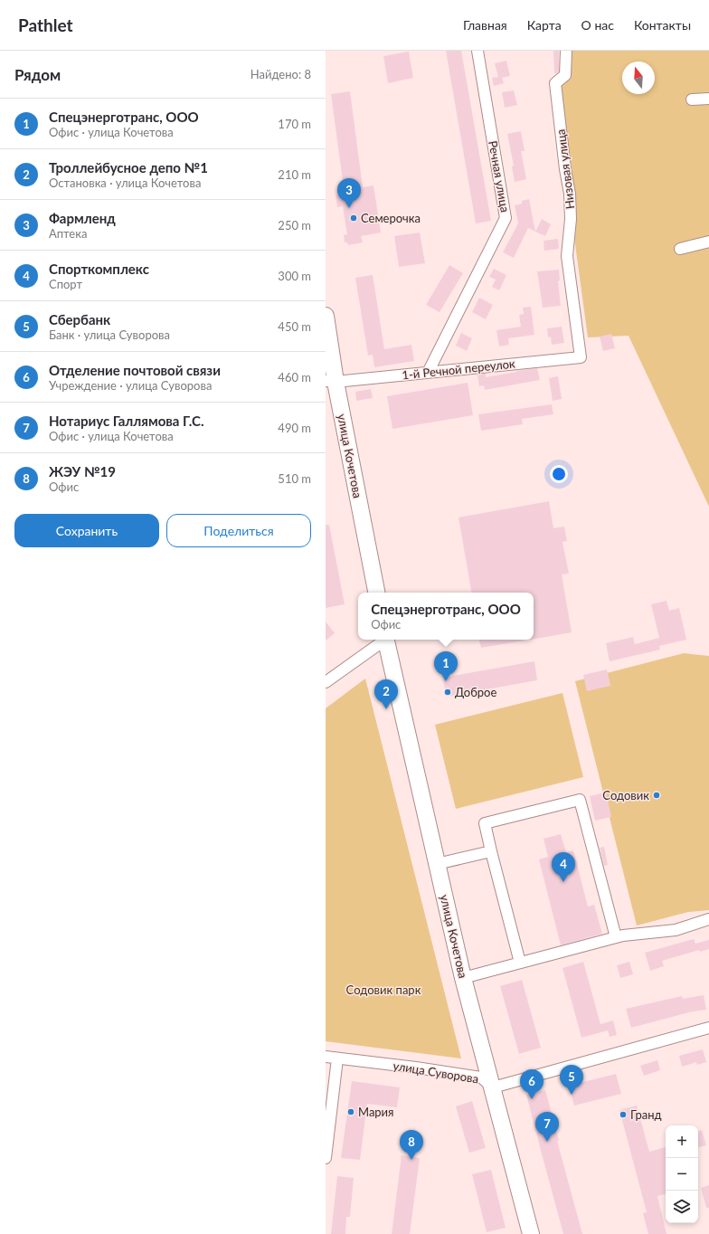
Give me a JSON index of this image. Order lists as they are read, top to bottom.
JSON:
{
  "streets": {
    "main road": ["улица Кочетова"],
    "street": [
      "Низовая улица",
      "Речная улица",
      "1-й Речной переулок",
      "улица Суворова"
    ]
  },
  "crossings": [
    ["Низовая улица", "1-й Речной переулок"],
    ["Речная улица", "1-й Речной переулок"],
    ["1-й Речной переулок", "улица Кочетова"],
    ["улица Кочетова", "улица Суворова"]
  ],
  "parks": ["Содовик парк"],
  "places": [
    "Семерочка",
    "Доброе",
    "Содовик",
    "Мария",
    "Гранд"
  ],
  "north": "top",
  "page": {
    "header": "Pathlet",
    "nav": [
      "Главная",
      "Карта",
      "О нас",
      "Контакты"
    ],
    "heading": ["Рядом", "Найдено: 8"],
    "list": [
      {
        "mark": "1",
        "name": "Спецэнерготранс, ООО",
        "note": "Офис · улица Кочетова",
        "value": "170 m"
      },
      {
        "mark": "2",
        "name": "Троллейбусное депо №1",
        "note": "Остановка · улица Кочетова",
        "value": "210 m"
      },
      {
        "mark": "3",
        "name": "Фармленд",
        "note": "Аптека",
        "value": "250 m"
      },
      {
        "mark": "4",
        "name": "Спорткомплекс",
        "note": "Спорт",
        "value": "300 m"
      },
      {
        "mark": "5",
        "name": "Сбербанк",
        "note": "Банк · улица Суворова",
        "value": "450 m"
      },
      {
        "mark": "6",
        "name": "Отделение почтовой связи",
        "note": "Учреждение · улица Суворова",
        "value": "460 m"
      },
      {
        "mark": "7",
        "name": "Нотариус Галлямова Г.С.",
        "note": "Офис · улица Кочетова",
        "value": "490 m"
      },
      {
        "mark": "8",
        "name": "ЖЭУ №19",
        "note": "Офис",
        "value": "510 m"
      }
    ],
    "pins": [
      "3",
      "1",
      "2",
      "4",
      "5",
      "6",
      "7",
      "8"
    ],
    "buttons": ["Сохранить", "Поделиться"],
    "popup": ["Спецэнерготранс, ООО", "Офис"],
    "map_buttons": ["+", "−"]
  }
}
